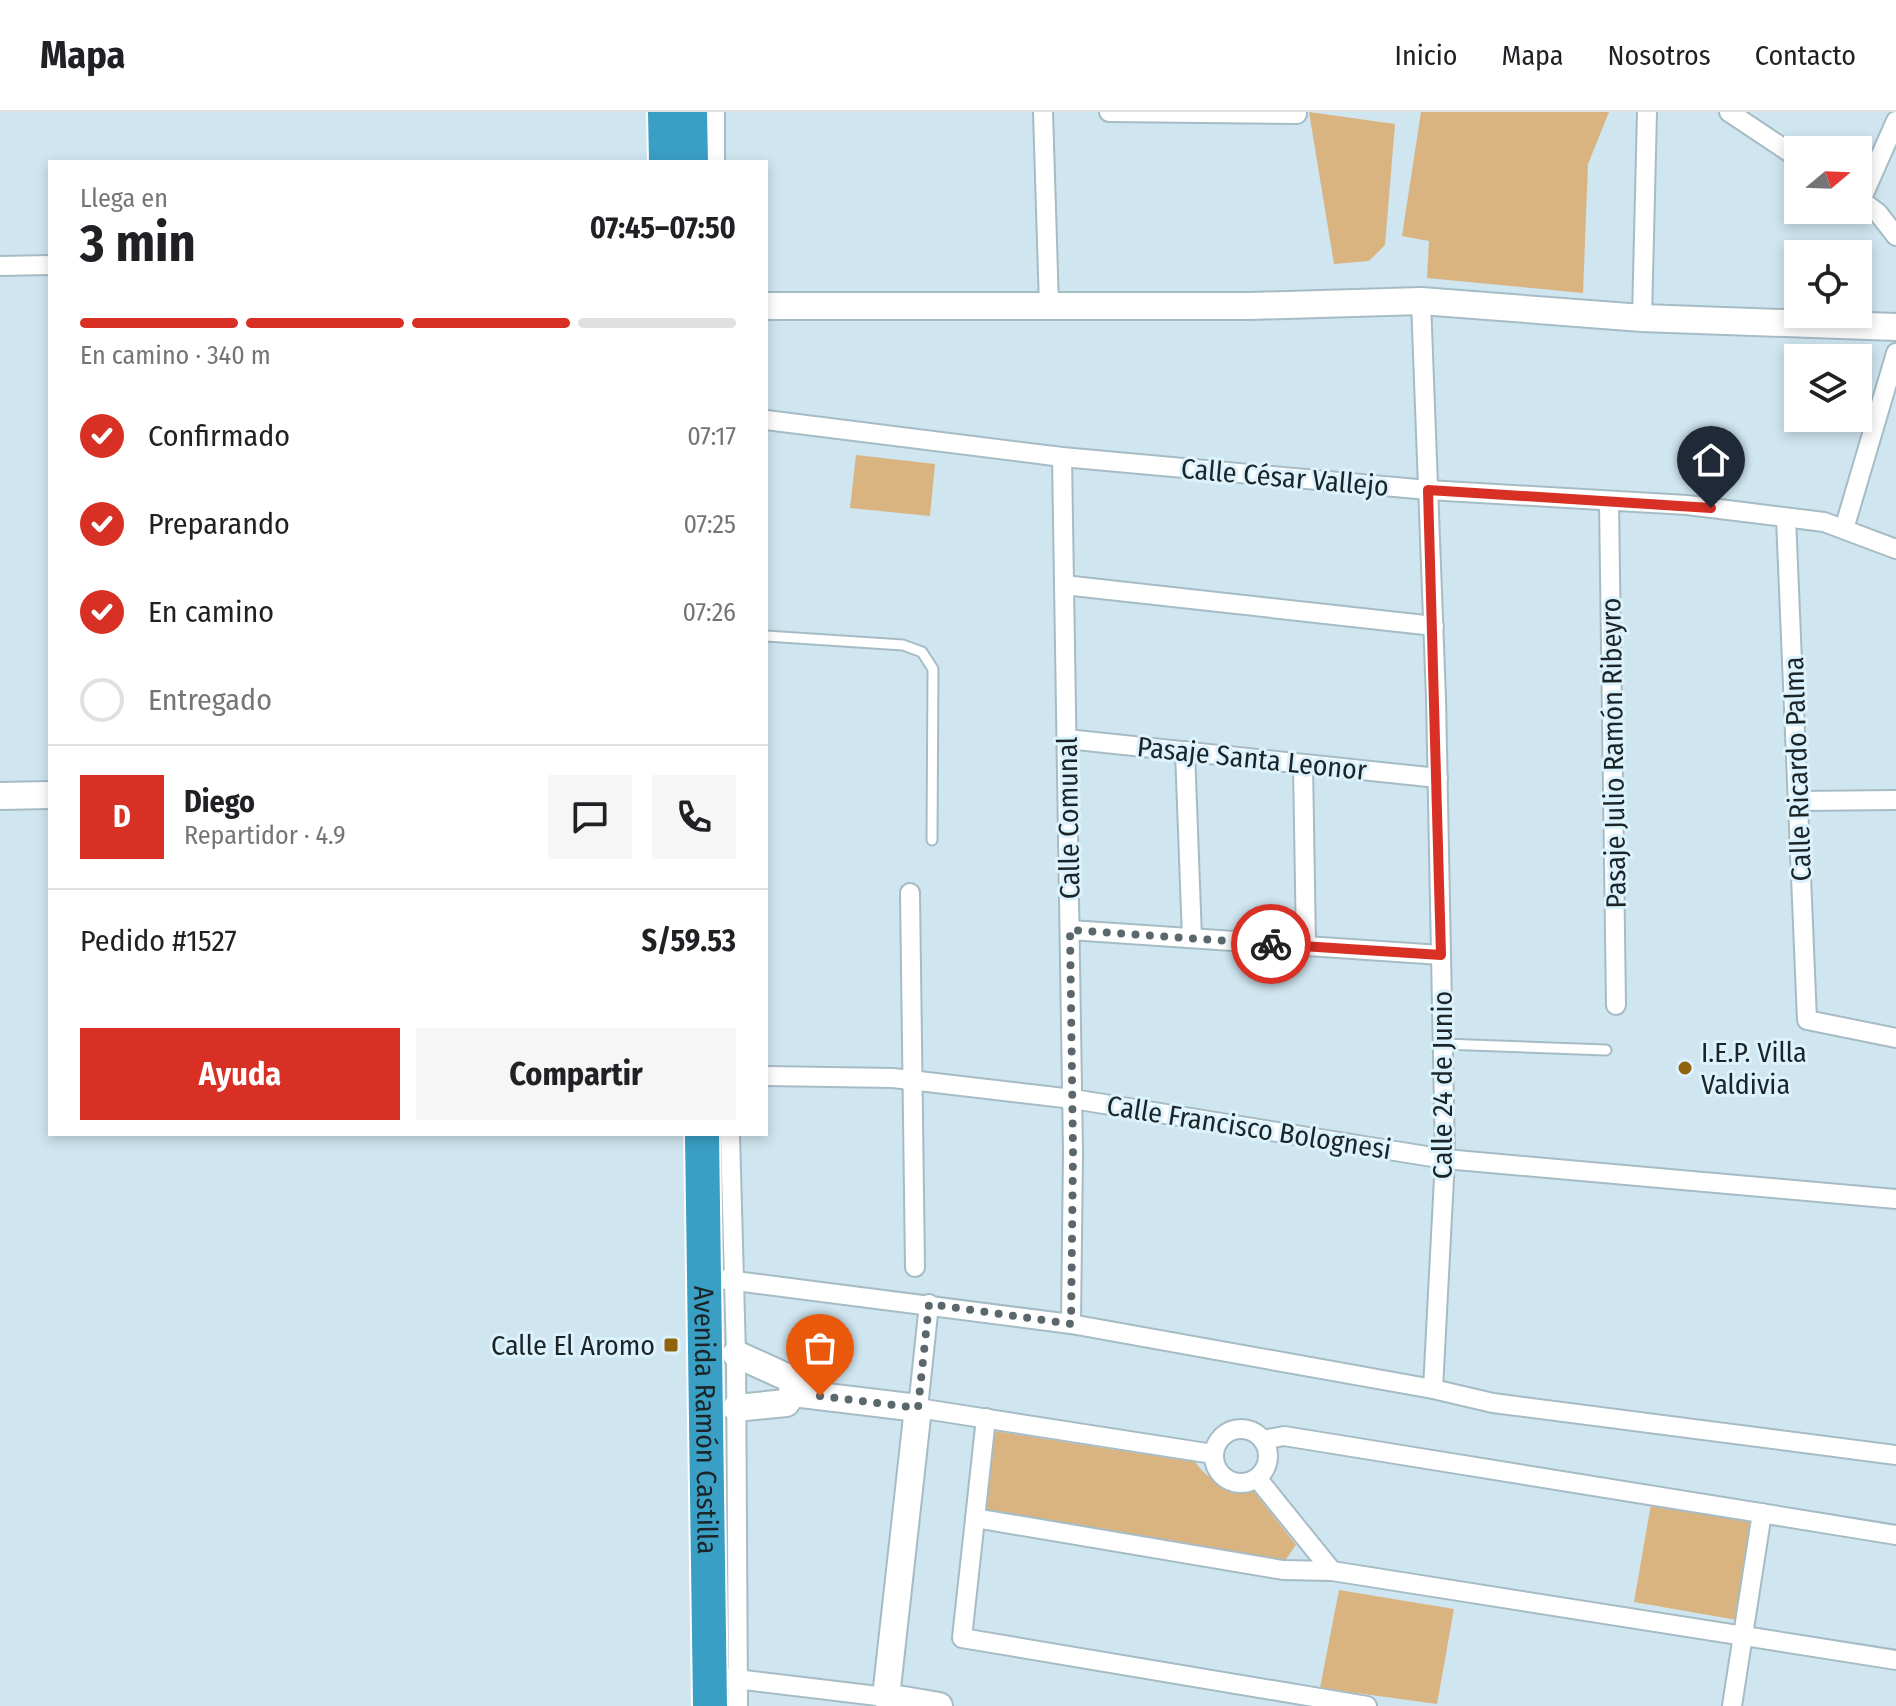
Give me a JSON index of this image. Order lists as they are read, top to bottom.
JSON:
{
  "streets": {
    "highway": ["Avenida Ramón Castilla"],
    "street": [
      "Calle César Vallejo",
      "Pasaje Julio Ramón Ribeyro",
      "Pasaje Santa Leonor",
      "Calle Ricardo Palma",
      "Calle Comunal",
      "Calle 24 de Junio",
      "Calle Francisco Bolognesi"
    ]
  },
  "crossings": [
    ["Calle César Vallejo", "Pasaje Julio Ramón Ribeyro"],
    ["Calle César Vallejo", "Calle Ricardo Palma"],
    ["Calle César Vallejo", "Calle Comunal"],
    ["Calle César Vallejo", "Calle 24 de Junio"],
    ["Pasaje Santa Leonor", "Calle Comunal"],
    ["Pasaje Santa Leonor", "Calle 24 de Junio"],
    ["Calle Comunal", "Calle Francisco Bolognesi"],
    ["Calle 24 de Junio", "Calle Francisco Bolognesi"]
  ],
  "places": {
    "other": ["I.E.P. Villa Valdivia"],
    "transit": ["Calle El Aromo"]
  },
  "north": "right",
  "page": {
    "header": "Mapa",
    "nav": [
      "Inicio",
      "Mapa",
      "Nosotros",
      "Contacto"
    ],
    "heading": ["3 min", "Llega en", "07:45–07:50"],
    "panel": [
      "Diego",
      "Repartidor · 4.9",
      "Pedido #1527",
      "S/59.53"
    ],
    "bar": "En camino · 340 m",
    "list": [
      ["Confirmado", "07:17"],
      ["Preparando", "07:25"],
      ["En camino", "07:26"],
      "Entregado"
    ],
    "round": "D",
    "buttons": ["Ayuda", "Compartir"]
  }
}
